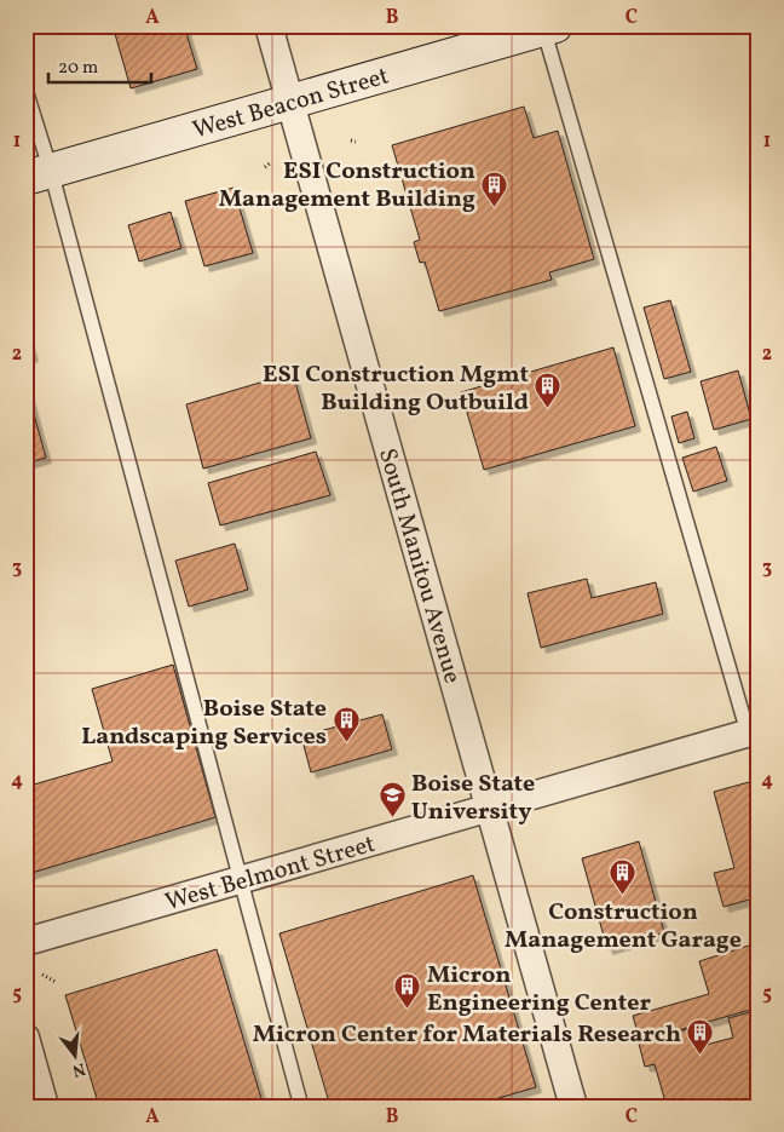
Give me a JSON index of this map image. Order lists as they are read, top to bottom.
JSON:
{
  "streets": {
    "street": ["West Beacon Street", "South Manitou Avenue", "West Belmont Street"]
  },
  "crossings": [
    ["West Beacon Street", "South Manitou Avenue"],
    ["South Manitou Avenue", "West Belmont Street"]
  ],
  "places": {
    "building": [
      "ESI Construction Management Building",
      "ESI Construction Mgmt Building Outbuild",
      "Boise State Landscaping Services",
      "Construction Management Garage",
      "Micron Engineering Center",
      "Micron Center for Materials Research"
    ],
    "school or university": ["Boise State University"]
  },
  "scale_bar": "20 m",
  "north": "bottom",
  "grid": {
    "columns": ["A", "B", "C"],
    "rows": [
      "1",
      "2",
      "3",
      "4",
      "5"
    ]
  }
}
